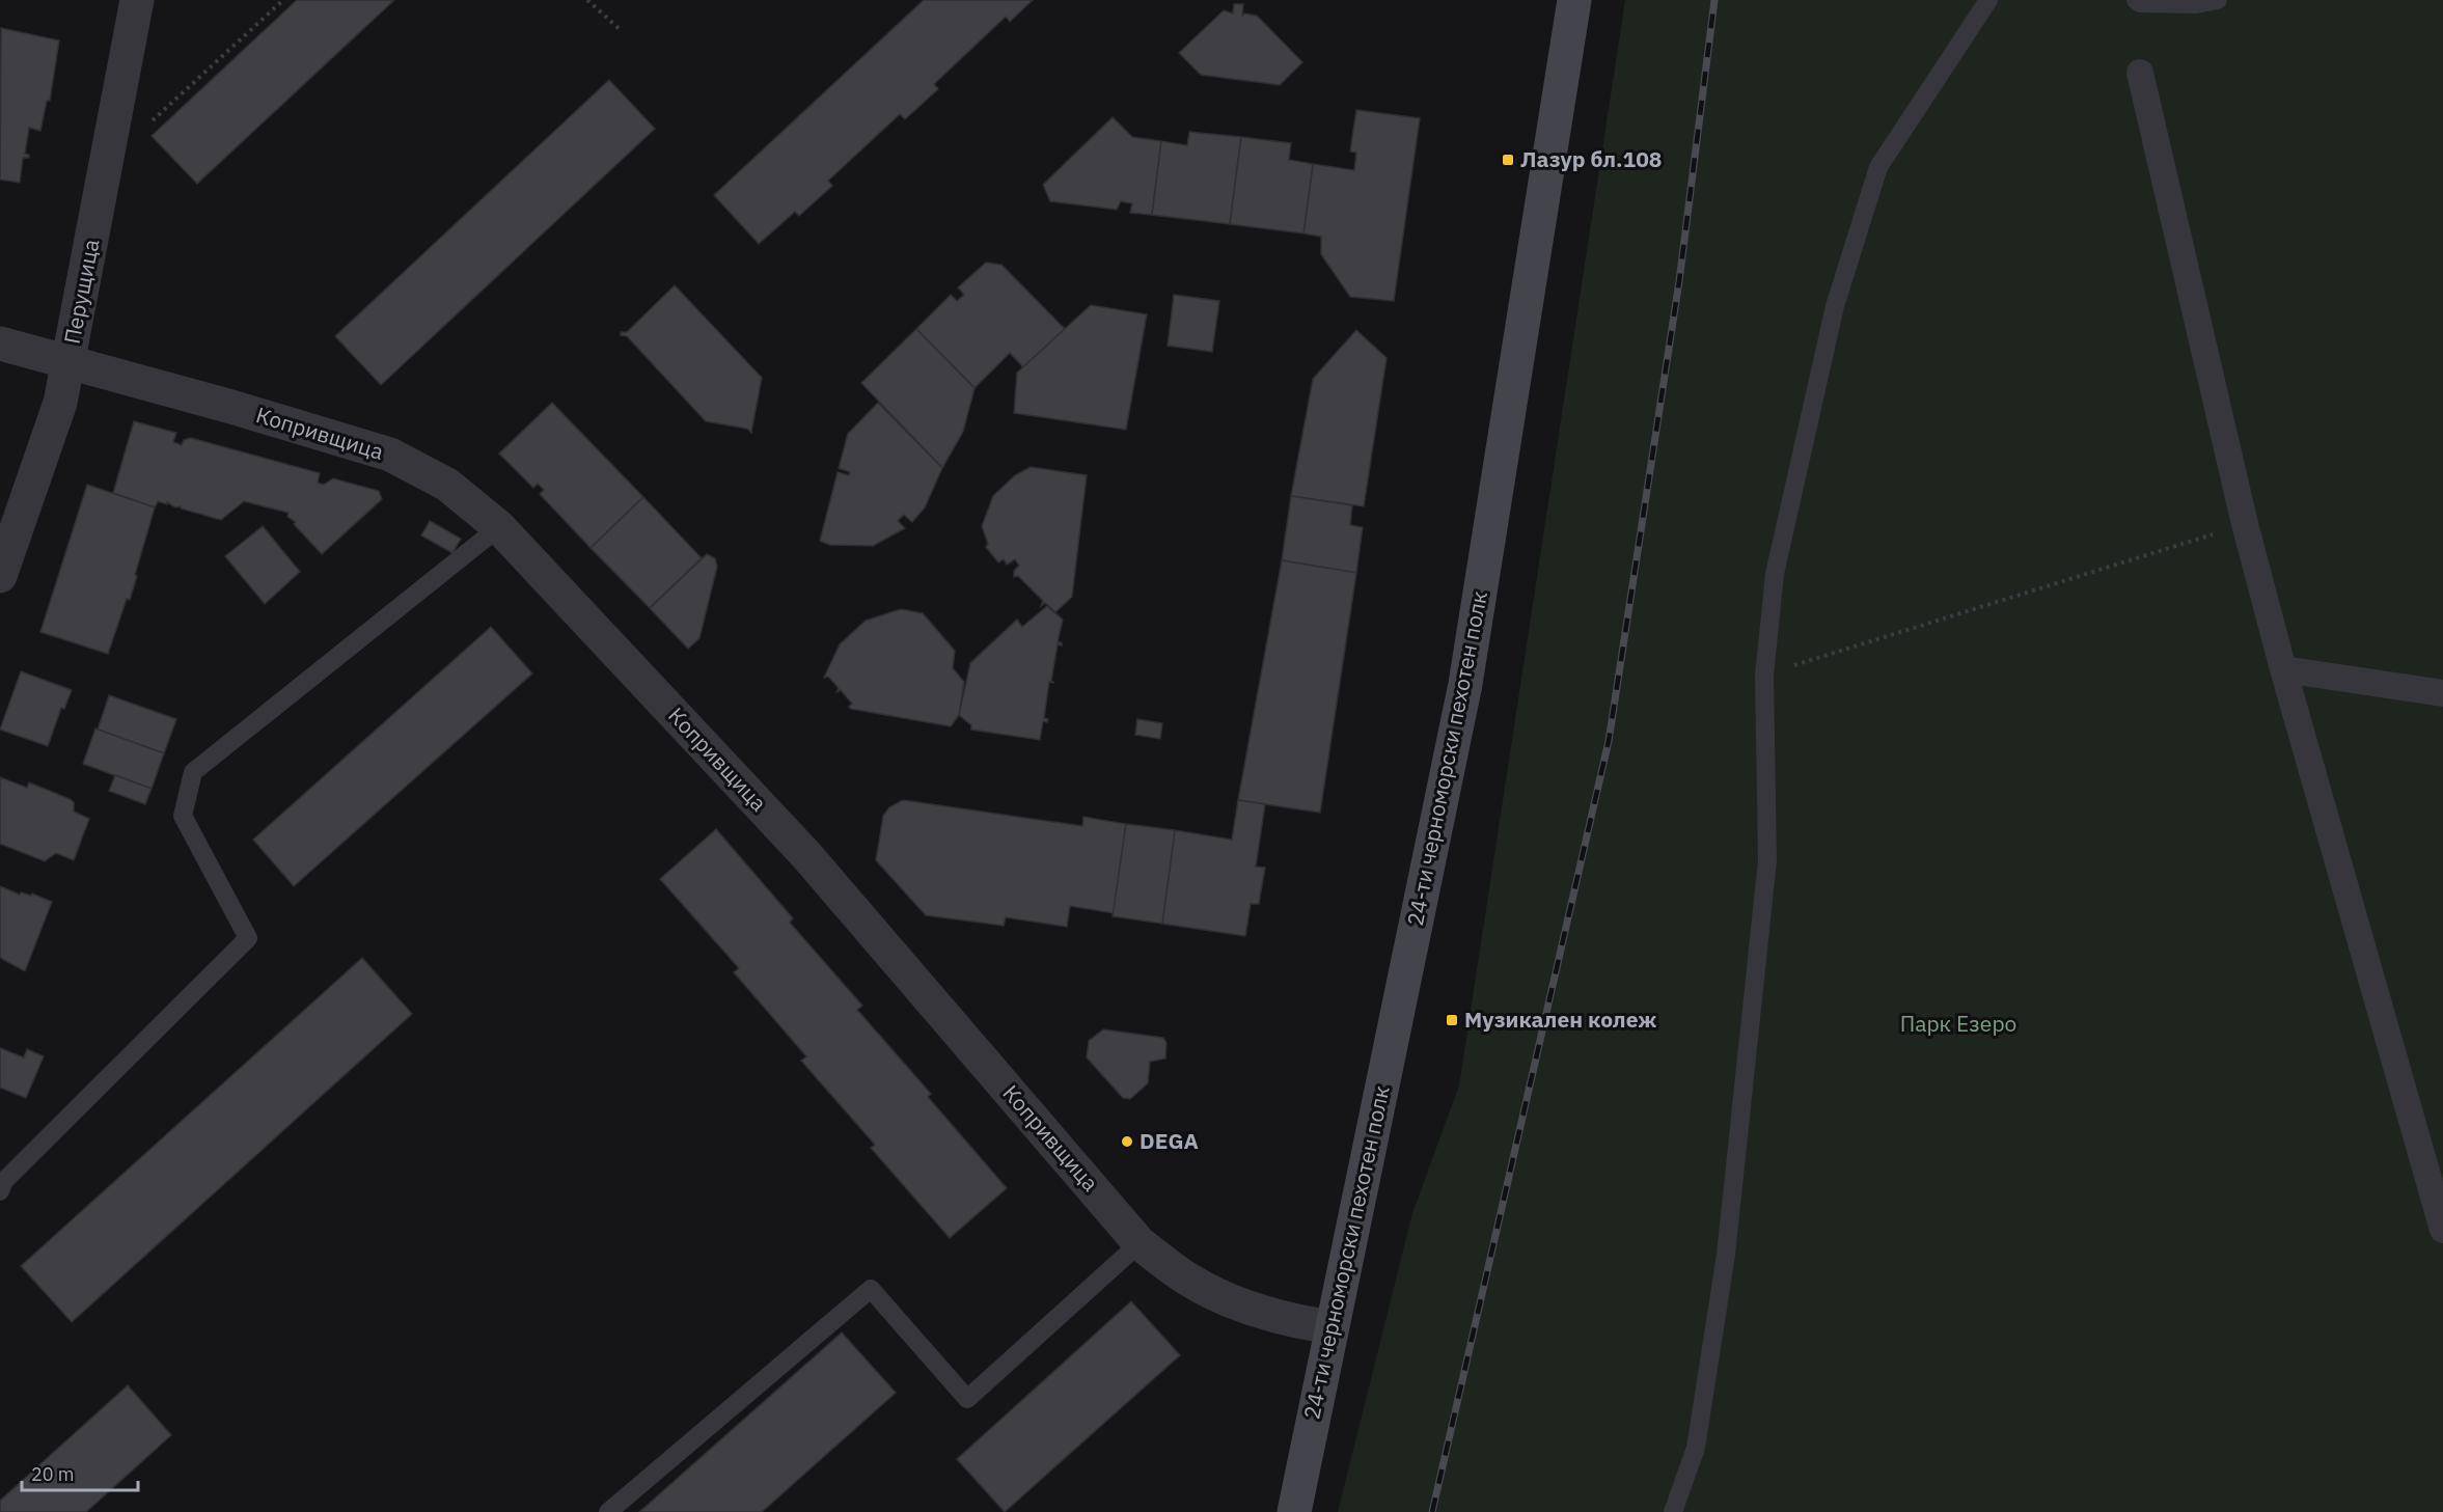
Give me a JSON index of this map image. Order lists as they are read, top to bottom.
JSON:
{
  "streets": {
    "main road": ["24-ти черноморски пехотен полк"],
    "street": ["Перущица", "Копривщица"]
  },
  "crossings": [
    ["Перущица", "Копривщица"],
    ["Копривщица", "24-ти черноморски пехотен полк"]
  ],
  "parks": ["Парк Езеро"],
  "places": {
    "transit": ["Лазур бл.108", "Музикален колеж"],
    "other": ["DEGA"]
  },
  "scale_bar": "20 m"
}
